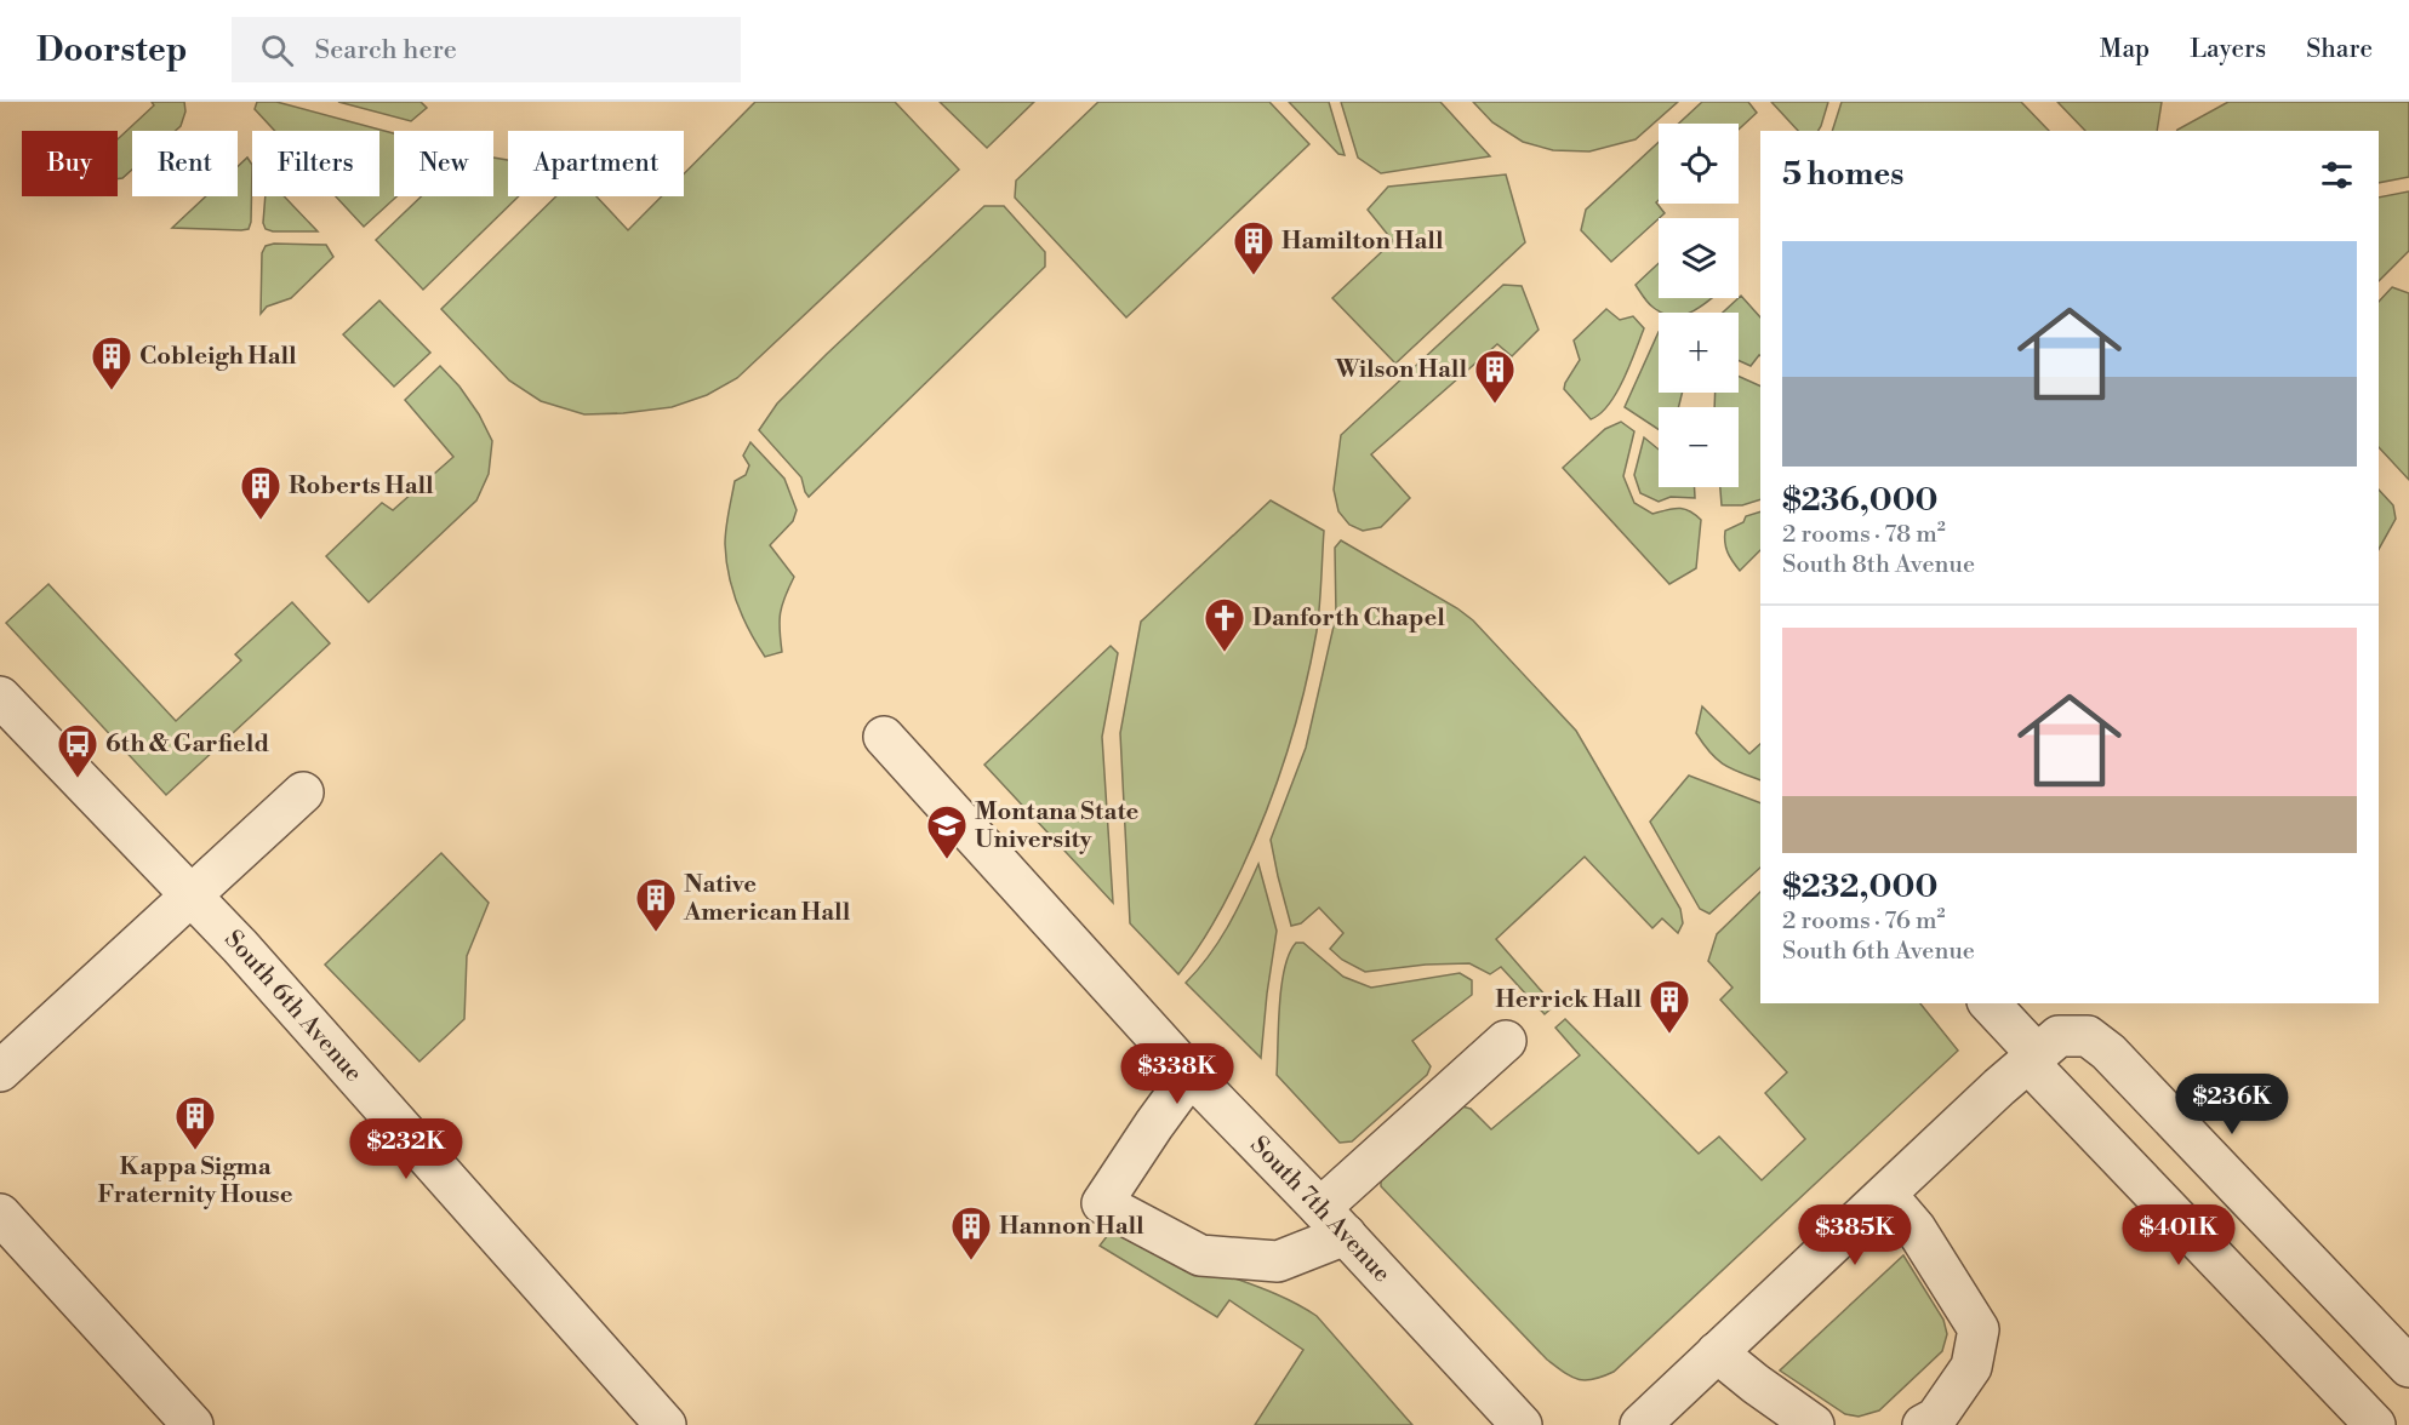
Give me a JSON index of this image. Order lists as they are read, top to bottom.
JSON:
{
  "streets": {
    "street": ["South 6th Avenue", "South 7th Avenue"]
  },
  "places": {
    "building": [
      "Hamilton Hall",
      "Cobleigh Hall",
      "Wilson Hall",
      "Roberts Hall",
      "Native American Hall",
      "Herrick Hall",
      "Kappa Sigma Fraternity House",
      "Hannon Hall"
    ],
    "church": ["Danforth Chapel"],
    "bus stop": ["6th & Garfield"],
    "school or university": ["Montana State University"]
  },
  "page": {
    "header": "Doorstep",
    "search": "Search here",
    "nav": ["Map", "Layers", "Share"],
    "map_buttons": ["+", "−"],
    "chip": [
      "Buy",
      "Rent",
      "Filters",
      "New",
      "Apartment"
    ],
    "heading": "5 homes",
    "list": [
      {
        "name": "$236,000",
        "note": "2 rooms · 78 m² · South 8th Avenue"
      },
      {
        "name": "$232,000",
        "note": "2 rooms · 76 m² · South 6th Avenue"
      }
    ],
    "price": [
      "$338K",
      "$236K",
      "$232K",
      "$385K",
      "$401K"
    ]
  }
}
